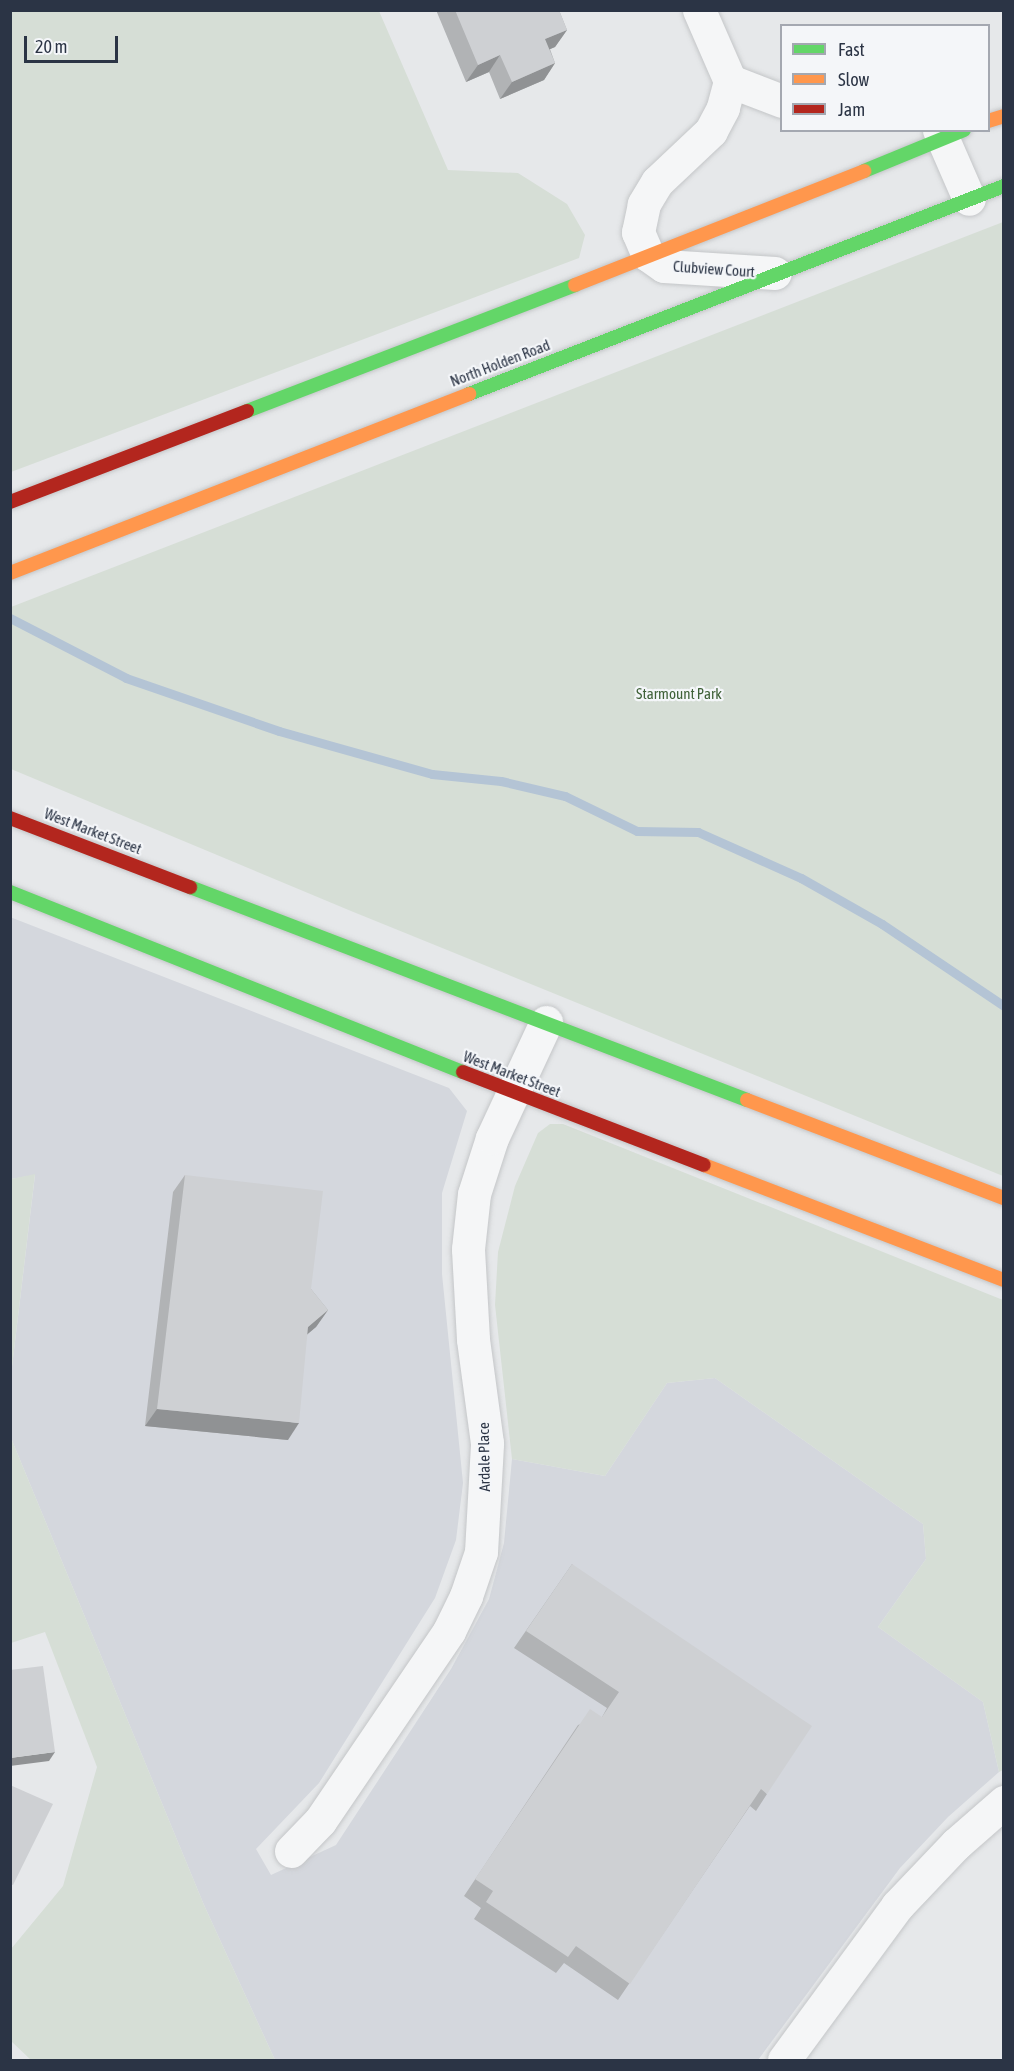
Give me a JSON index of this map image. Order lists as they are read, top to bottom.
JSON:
{
  "streets": {
    "main road": ["North Holden Road", "West Market Street"],
    "street": ["Clubview Court", "Ardale Place"]
  },
  "crossings": [
    ["Clubview Court", "North Holden Road"],
    ["West Market Street", "Ardale Place"]
  ],
  "parks": ["Starmount Park"],
  "legend": ["Fast", "Slow", "Jam"],
  "scale_bar": "20 m"
}
